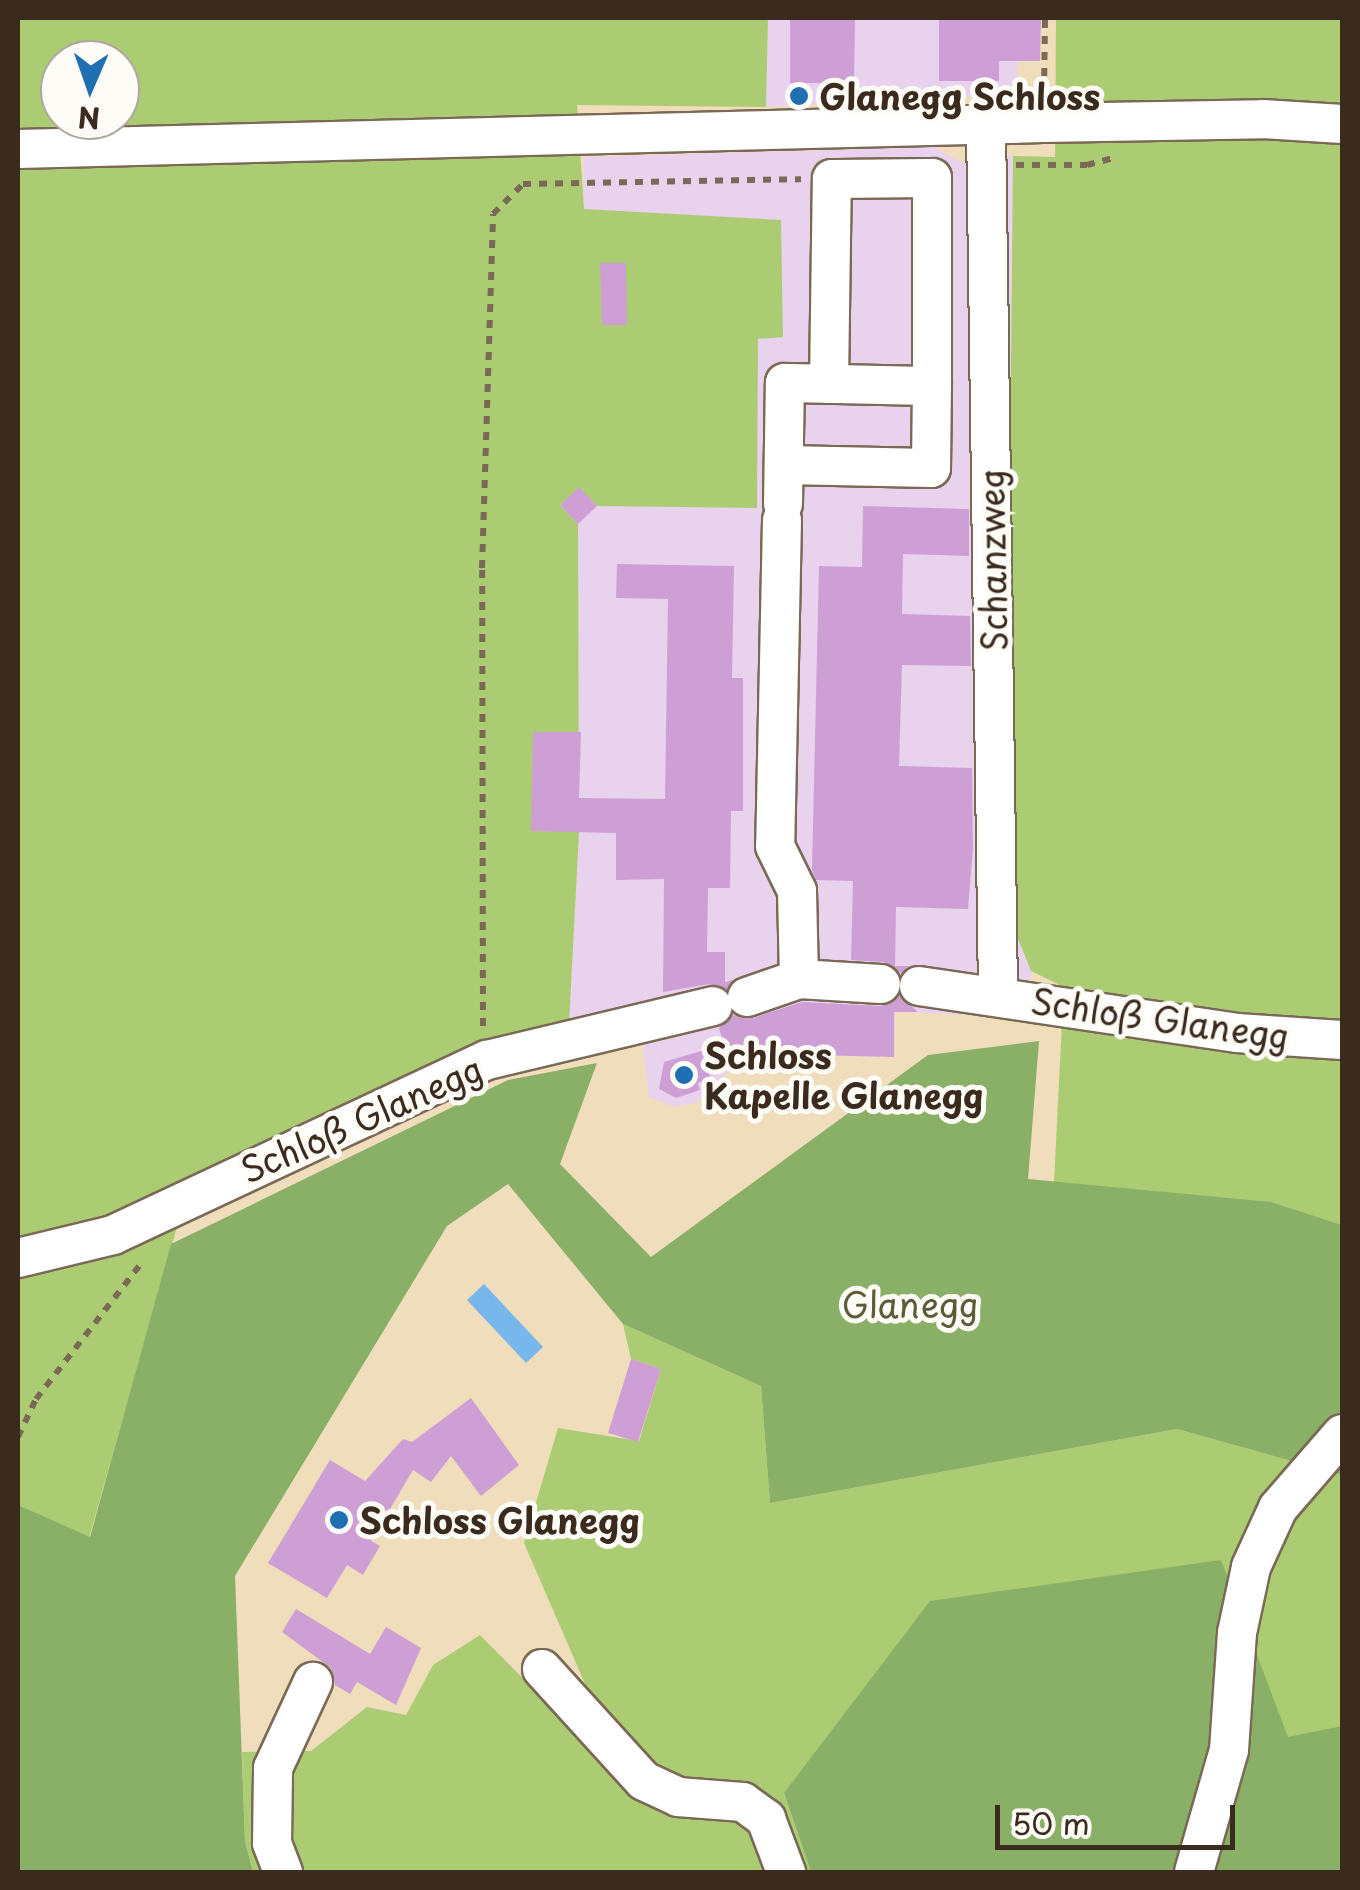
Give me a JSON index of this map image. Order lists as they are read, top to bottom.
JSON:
{
  "streets": {
    "street": ["Schanzweg", "Schloß Glanegg"]
  },
  "crossings": [
    ["Schanzweg", "Schloß Glanegg"]
  ],
  "parks": ["Glanegg"],
  "places": ["Glanegg Schloss", "Schloss Kapelle Glanegg", "Schloss Glanegg"],
  "scale_bar": "50 m",
  "north": "bottom"
}
